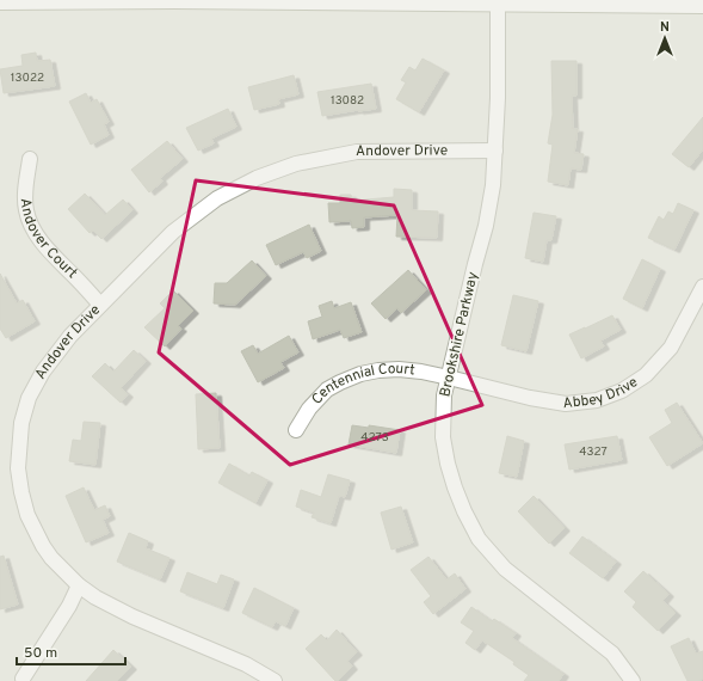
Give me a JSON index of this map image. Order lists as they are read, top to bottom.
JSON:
{
  "streets": {
    "street": [
      "Andover Drive",
      "Andover Court",
      "Brookshire Parkway",
      "Centennial Court",
      "Abbey Drive"
    ]
  },
  "crossings": [
    ["Andover Drive", "Andover Court"],
    ["Andover Drive", "Brookshire Parkway"],
    ["Brookshire Parkway", "Centennial Court"],
    ["Brookshire Parkway", "Abbey Drive"],
    ["Centennial Court", "Abbey Drive"]
  ],
  "house_numbers": [
    "13022",
    "13082",
    "4273",
    "4327"
  ],
  "scale_bar": "50 m",
  "north": "top"
}
